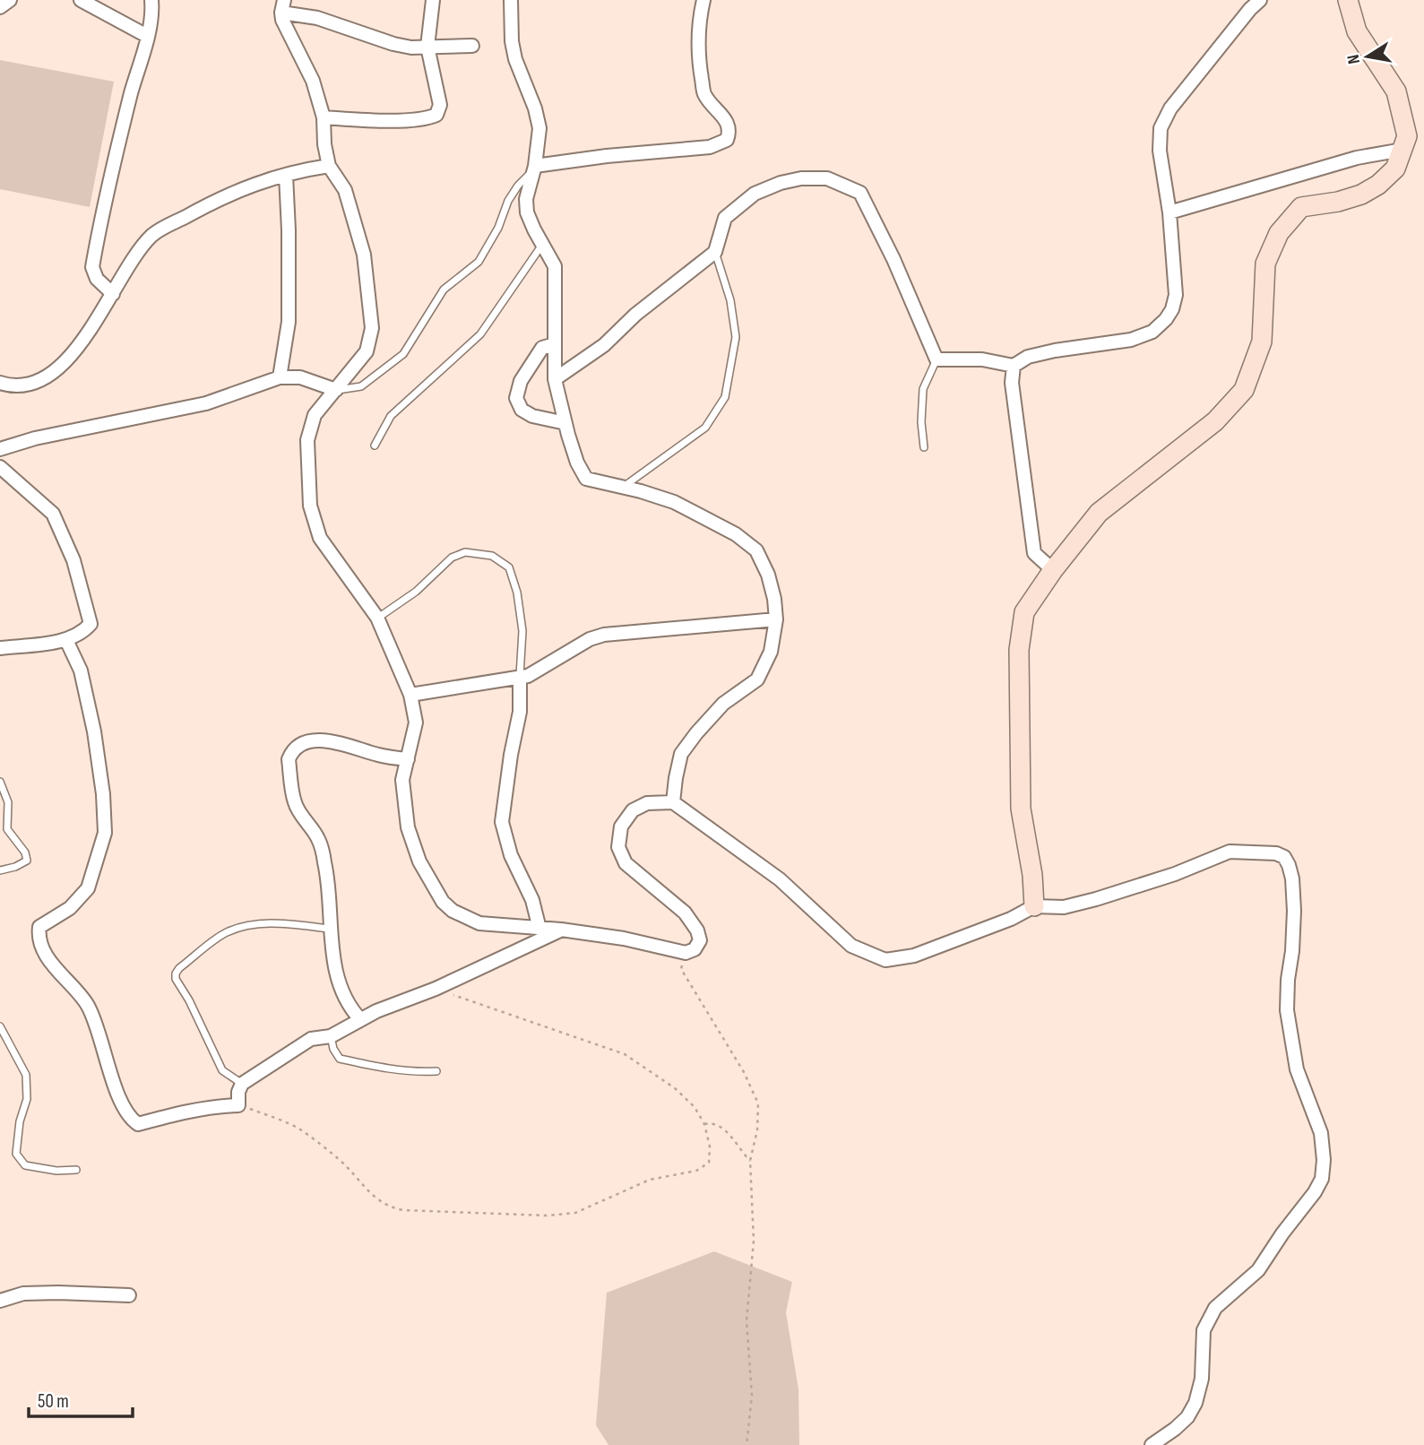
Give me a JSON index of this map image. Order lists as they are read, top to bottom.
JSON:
{
  "scale_bar": "50 m",
  "north": "left"
}
